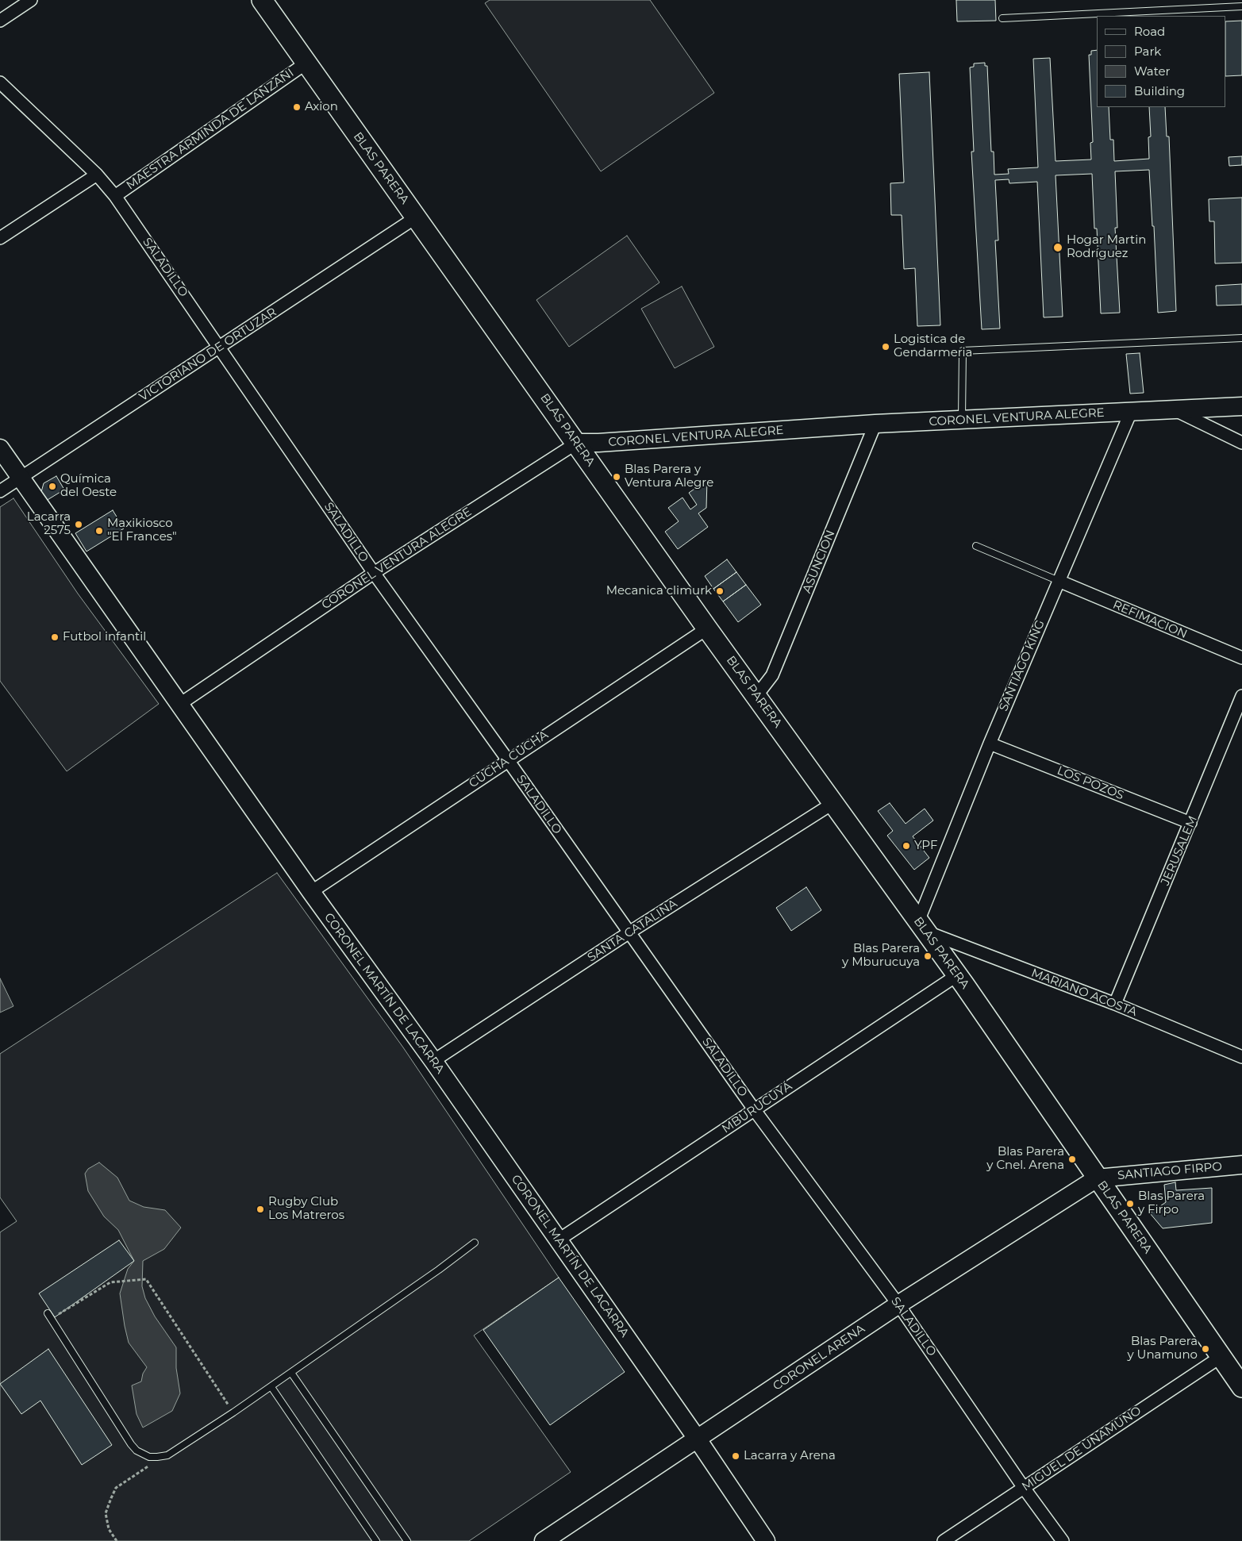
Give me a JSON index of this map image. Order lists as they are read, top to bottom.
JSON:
{
  "streets": {
    "main road": ["BLAS PARERA"],
    "street": [
      "MAESTRA ARMINDA DE LANZANI",
      "SALADILLO",
      "VICTORIANO DE ORTUZAR",
      "CORONEL VENTURA ALEGRE",
      "ASUNCION",
      "REFIMACION",
      "SANTIAGO KING",
      "CUCHA CUCHA",
      "LOS POZOS",
      "JERUSALEM",
      "SANTA CATALINA",
      "MARIANO ACOSTA",
      "CORONEL MARTÍN DE LACARRA",
      "MBURUCUYÁ",
      "SANTIAGO FIRPO",
      "CORONEL ARENA",
      "MIGUEL DE UNAMUNO"
    ]
  },
  "crossings": [
    ["MAESTRA ARMINDA DE LANZANI", "BLAS PARERA"],
    ["MAESTRA ARMINDA DE LANZANI", "SALADILLO"],
    ["BLAS PARERA", "VICTORIANO DE ORTUZAR"],
    ["BLAS PARERA", "CORONEL VENTURA ALEGRE"],
    ["BLAS PARERA", "ASUNCION"],
    ["BLAS PARERA", "SANTIAGO KING"],
    ["BLAS PARERA", "CUCHA CUCHA"],
    ["BLAS PARERA", "SANTA CATALINA"],
    ["BLAS PARERA", "MARIANO ACOSTA"],
    ["BLAS PARERA", "MBURUCUYÁ"],
    ["BLAS PARERA", "SANTIAGO FIRPO"],
    ["BLAS PARERA", "CORONEL ARENA"],
    ["BLAS PARERA", "MIGUEL DE UNAMUNO"],
    ["SALADILLO", "VICTORIANO DE ORTUZAR"],
    ["SALADILLO", "CORONEL VENTURA ALEGRE"],
    ["SALADILLO", "CUCHA CUCHA"],
    ["SALADILLO", "SANTA CATALINA"],
    ["SALADILLO", "MBURUCUYÁ"],
    ["SALADILLO", "CORONEL ARENA"],
    ["SALADILLO", "MIGUEL DE UNAMUNO"],
    ["VICTORIANO DE ORTUZAR", "CORONEL MARTÍN DE LACARRA"],
    ["CORONEL VENTURA ALEGRE", "ASUNCION"],
    ["CORONEL VENTURA ALEGRE", "SANTIAGO KING"],
    ["CORONEL VENTURA ALEGRE", "CORONEL MARTÍN DE LACARRA"],
    ["REFIMACION", "SANTIAGO KING"],
    ["SANTIAGO KING", "LOS POZOS"],
    ["SANTIAGO KING", "MARIANO ACOSTA"],
    ["CUCHA CUCHA", "CORONEL MARTÍN DE LACARRA"],
    ["LOS POZOS", "JERUSALEM"],
    ["JERUSALEM", "MARIANO ACOSTA"],
    ["SANTA CATALINA", "CORONEL MARTÍN DE LACARRA"],
    ["CORONEL MARTÍN DE LACARRA", "MBURUCUYÁ"],
    ["CORONEL MARTÍN DE LACARRA", "CORONEL ARENA"],
    ["SANTIAGO FIRPO", "CORONEL ARENA"]
  ],
  "places": [
    "Axion",
    "Hogar Martin Rodríguez",
    "Logistica de Gendarmeria",
    "Blas Parera y Ventura Alegre",
    "Química del Oeste",
    "Lacarra 2575",
    "Maxikiosco \"El Frances\"",
    "Mecanica climurk",
    "Futbol infantil",
    "YPF",
    "Blas Parera y Mburucuya",
    "Blas Parera y Cnel. Arena",
    "Blas Parera y Firpo",
    "Rugby Club Los Matreros",
    "Blas Parera y Unamuno",
    "Lacarra y Arena"
  ],
  "legend": [
    "Road",
    "Park",
    "Water",
    "Building"
  ]
}
